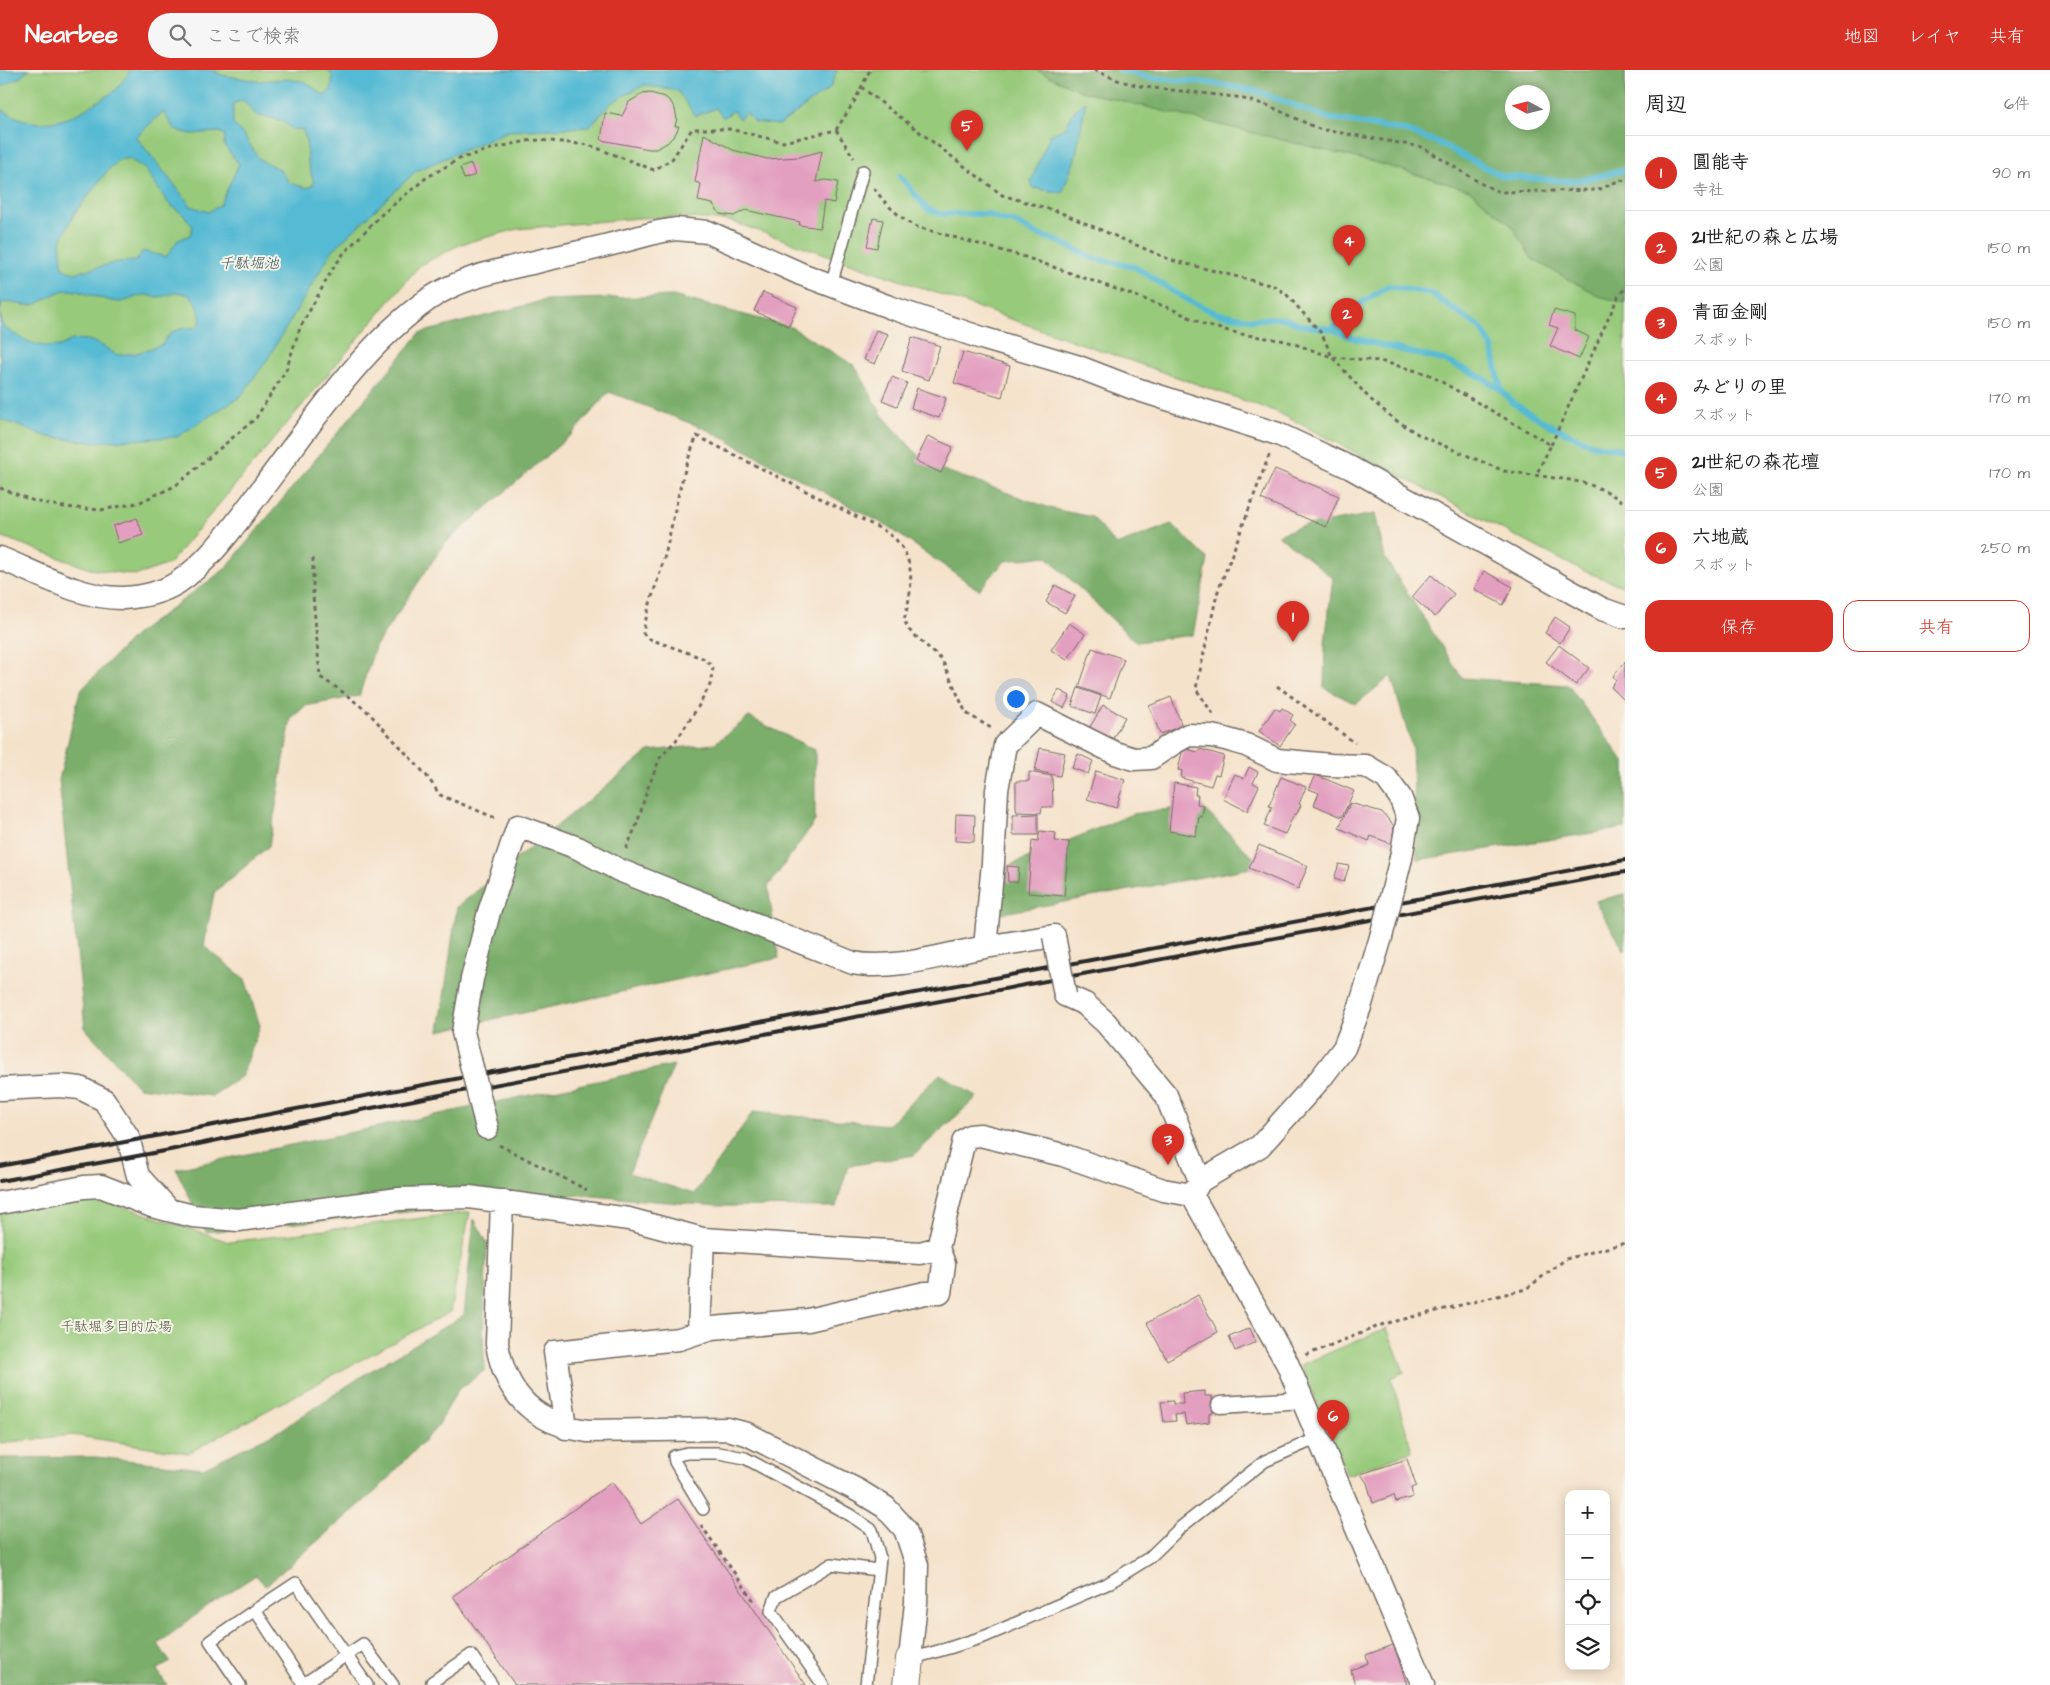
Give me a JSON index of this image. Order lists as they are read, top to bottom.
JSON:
{
  "water": ["千駄堀池"],
  "parks": ["千駄堀多目的広場"],
  "north": "left",
  "page": {
    "header": "Nearbee",
    "search": "ここで検索",
    "nav": ["地図", "レイヤ", "共有"],
    "heading": ["周辺", "6件"],
    "pins": [
      "5",
      "4",
      "2",
      "1",
      "3",
      "6"
    ],
    "list": [
      {
        "mark": "1",
        "name": "圓能寺",
        "note": "寺社",
        "value": "90 m"
      },
      {
        "mark": "2",
        "name": "21世紀の森と広場",
        "note": "公園",
        "value": "150 m"
      },
      {
        "mark": "3",
        "name": "青面金剛",
        "note": "スポット",
        "value": "150 m"
      },
      {
        "mark": "4",
        "name": "みどりの里",
        "note": "スポット",
        "value": "170 m"
      },
      {
        "mark": "5",
        "name": "21世紀の森花壇",
        "note": "公園",
        "value": "170 m"
      },
      {
        "mark": "6",
        "name": "六地蔵",
        "note": "スポット",
        "value": "250 m"
      }
    ],
    "buttons": ["保存", "共有"],
    "map_buttons": ["+", "−"]
  }
}
